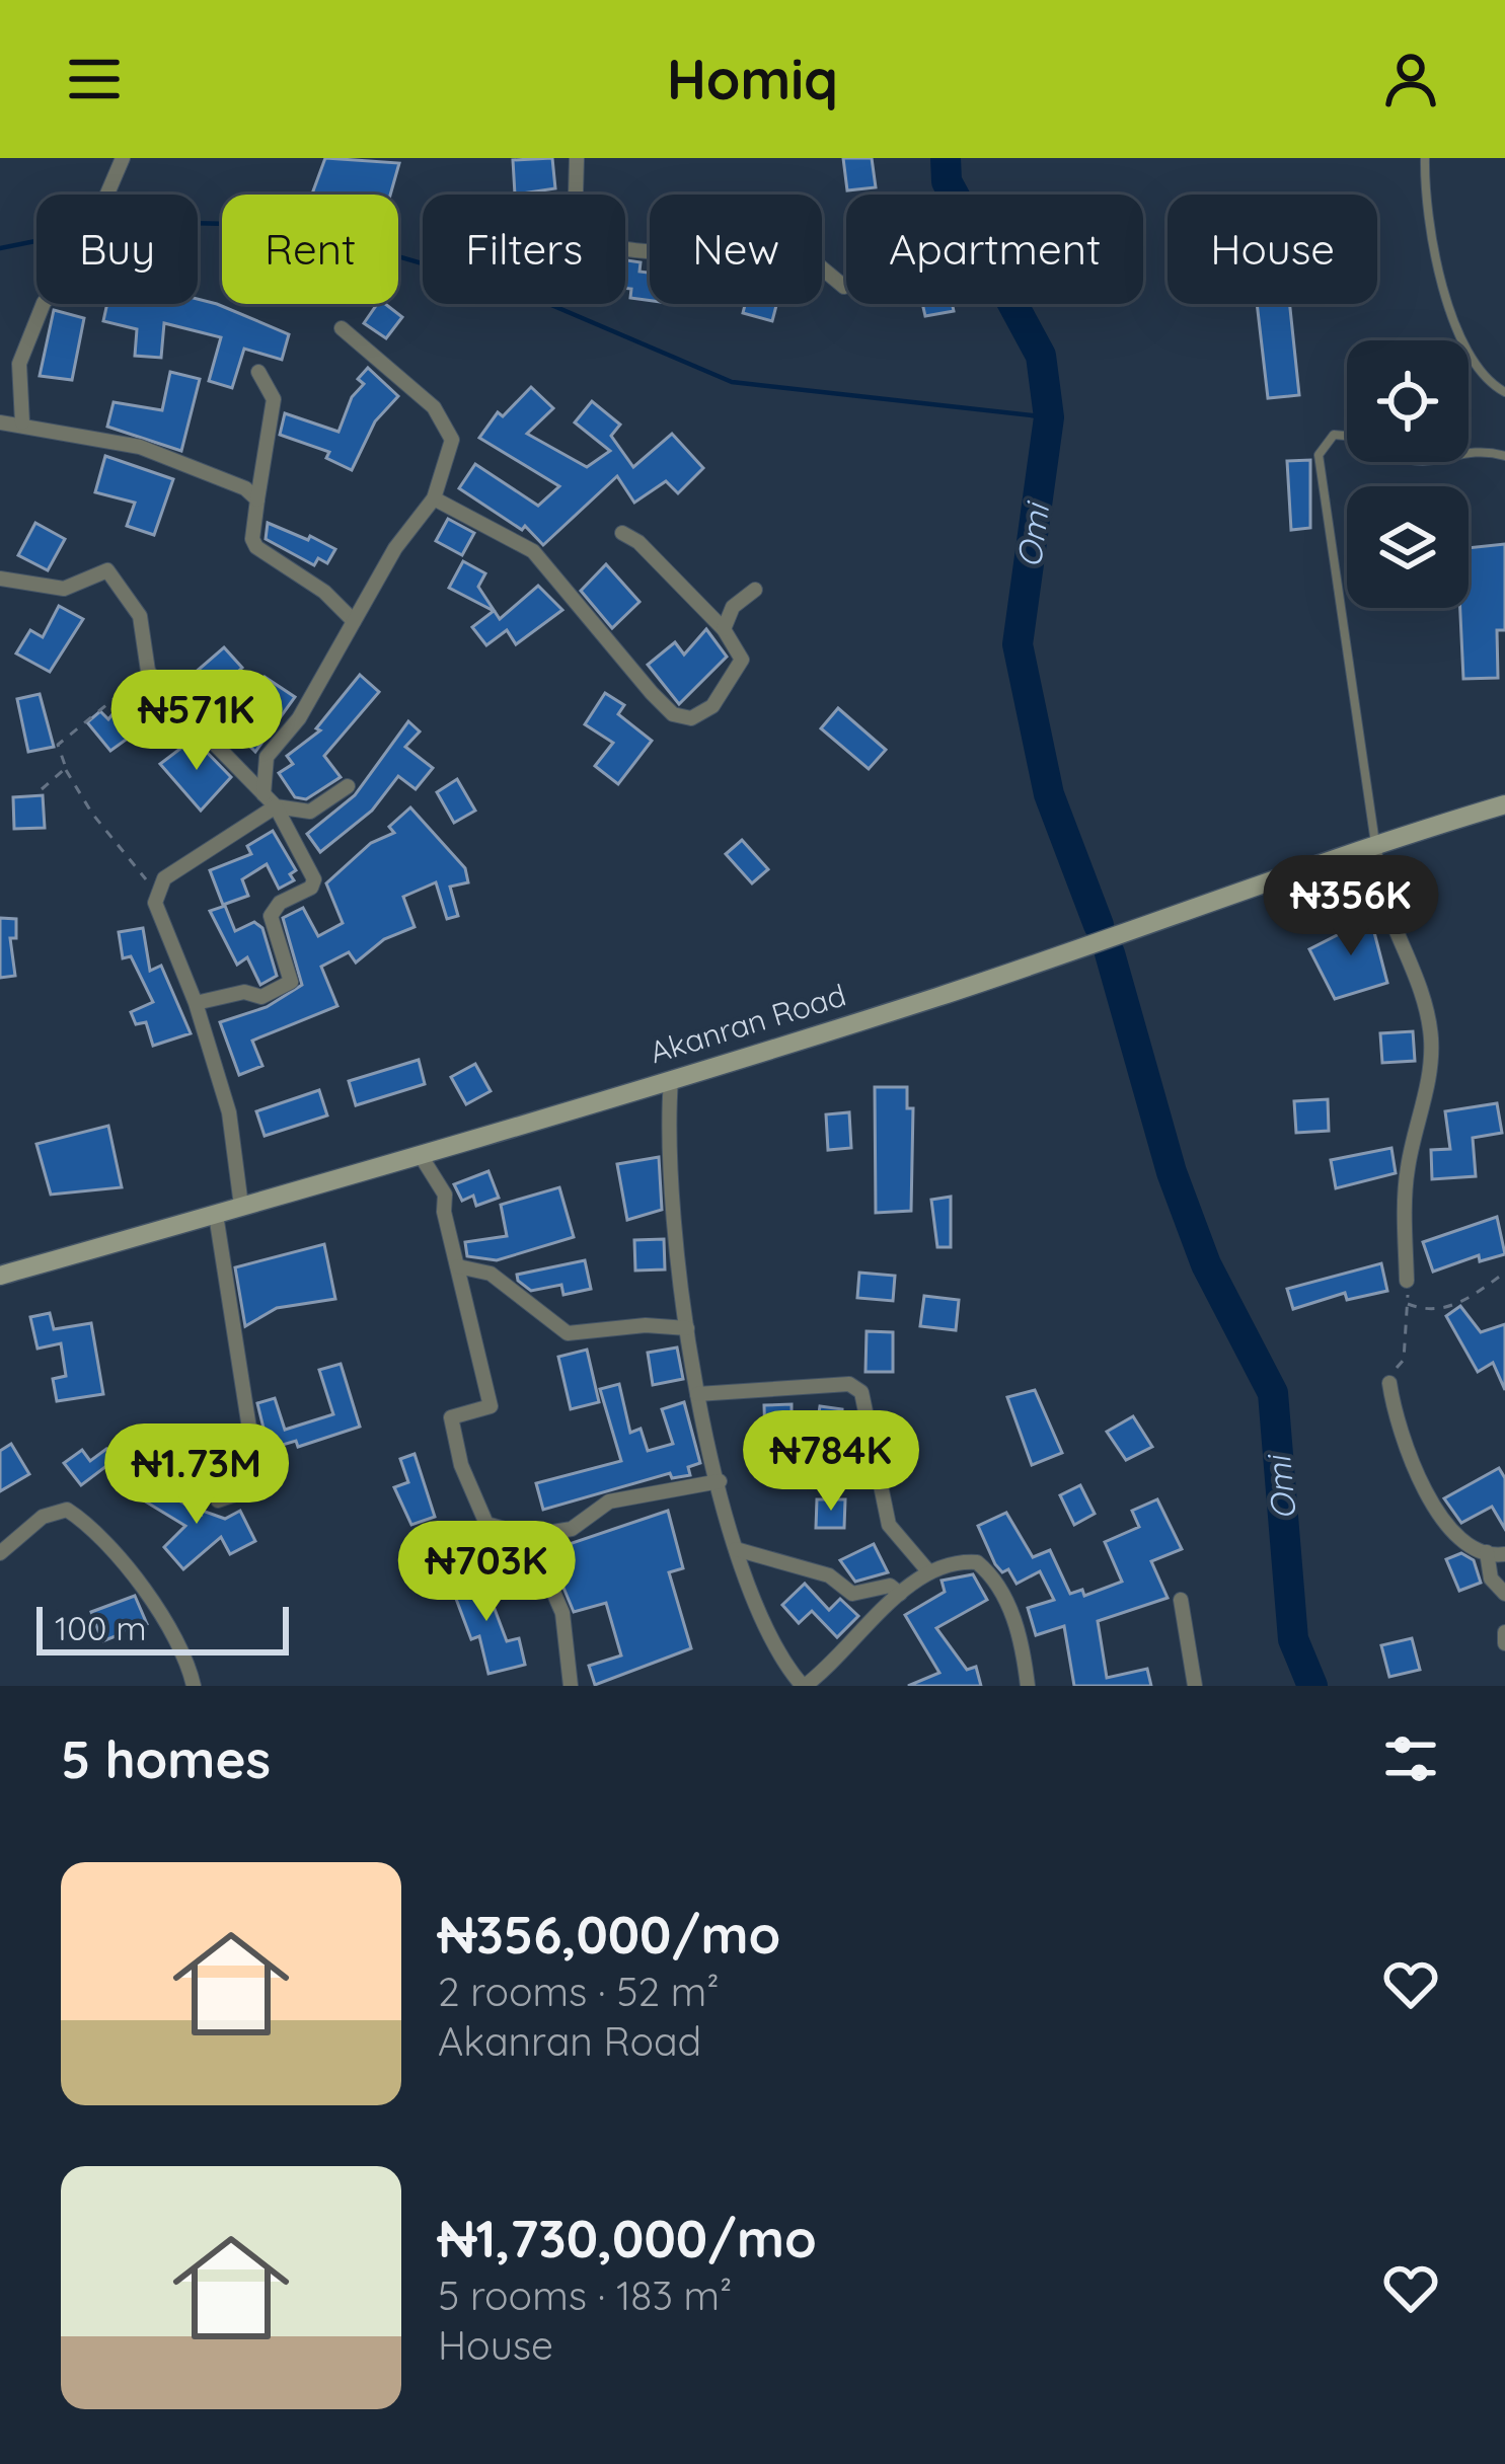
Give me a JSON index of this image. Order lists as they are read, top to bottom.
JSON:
{
  "streets": {
    "main road": ["Akanran Road"]
  },
  "water": ["Omi"],
  "scale_bar": "100 m",
  "page": {
    "header": "Homiq",
    "chip": [
      "Buy",
      "Rent",
      "Filters",
      "New",
      "Apartment",
      "House"
    ],
    "price": [
      "₦571K",
      "₦356K",
      "₦784K",
      "₦1.73M",
      "₦703K"
    ],
    "scale": "100 m",
    "heading": "5 homes",
    "list": [
      {
        "name": "₦356,000/mo",
        "note": "2 rooms · 52 m² · Akanran Road"
      },
      {
        "name": "₦1,730,000/mo",
        "note": "5 rooms · 183 m² · House"
      }
    ]
  }
}
